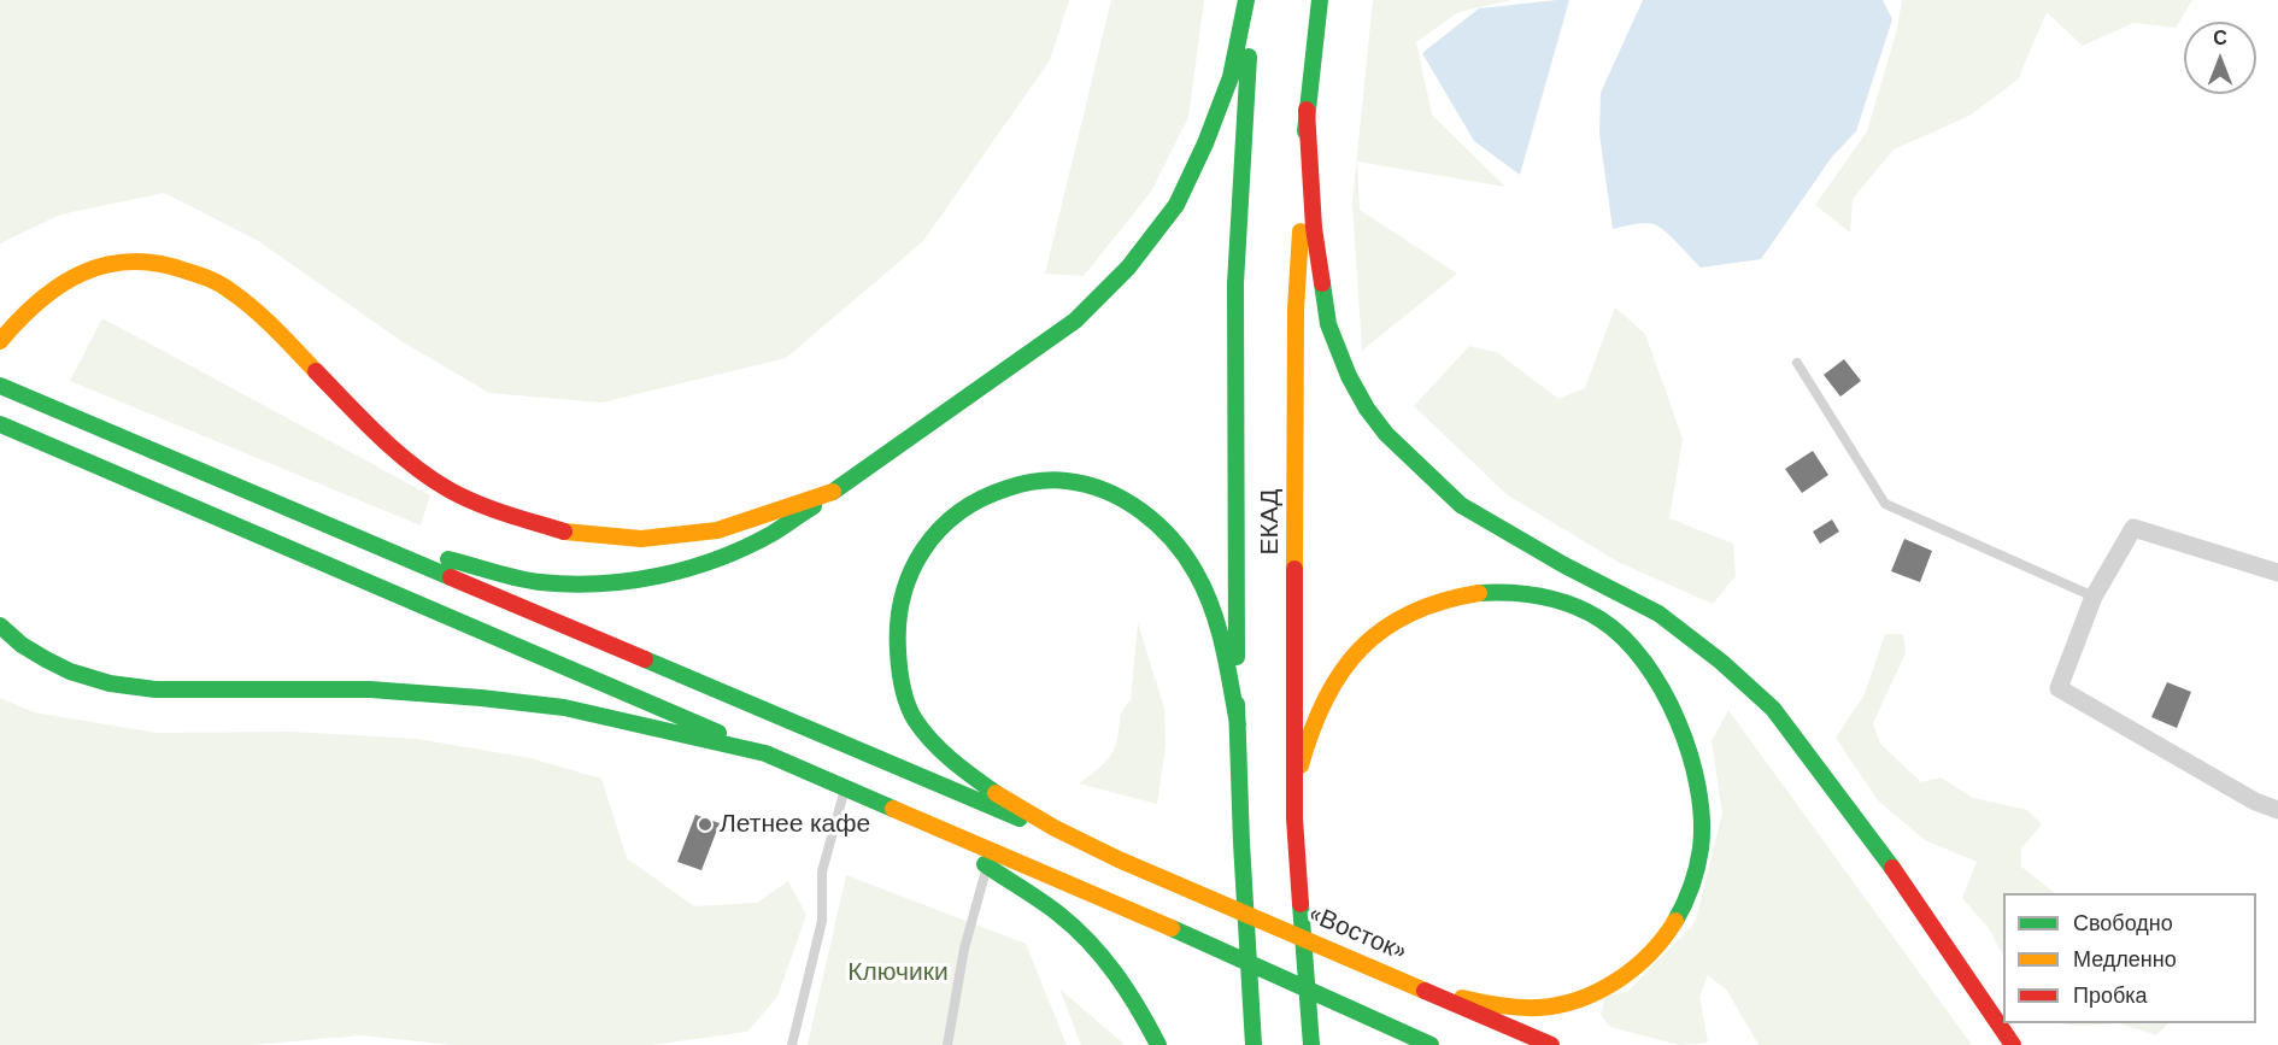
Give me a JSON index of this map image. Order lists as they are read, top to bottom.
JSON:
{
  "streets": {
    "main road": ["ЕКАД", "«Восток»"]
  },
  "parks": ["Ключики"],
  "places": ["Летнее кафе"],
  "legend": ["Свободно", "Медленно", "Пробка"],
  "north": "top"
}
